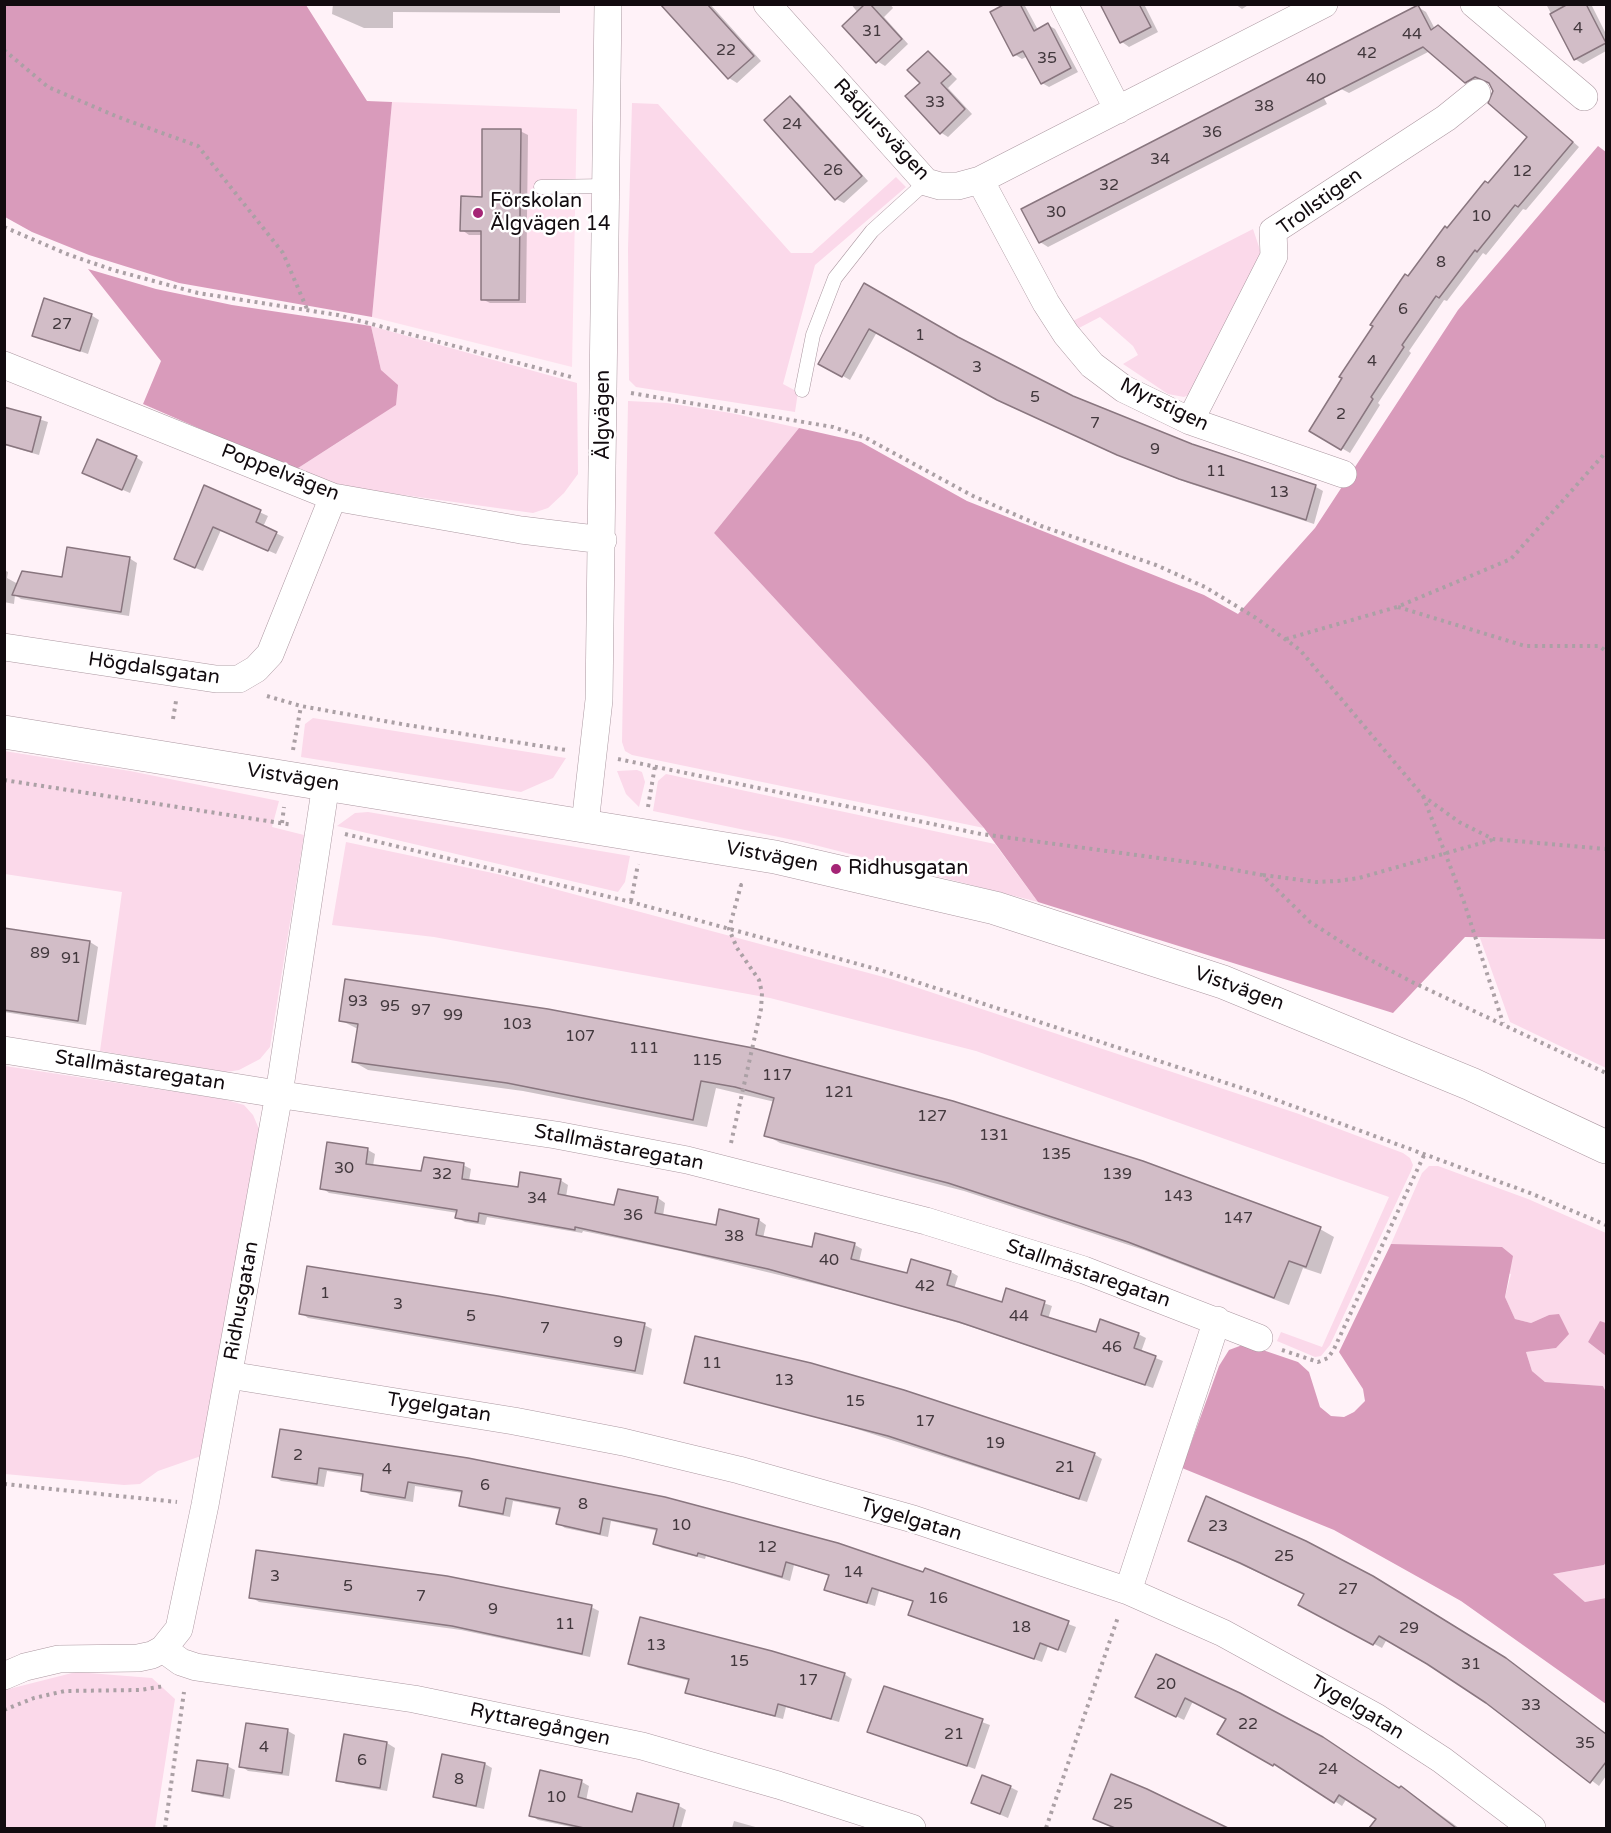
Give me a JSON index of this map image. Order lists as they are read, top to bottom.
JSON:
{
  "streets": {
    "main road": ["Vistvägen"],
    "street": [
      "Rådjursvägen",
      "Trollstigen",
      "Myrstigen",
      "Älgvägen",
      "Poppelvägen",
      "Högdalsgatan",
      "Stallmästaregatan",
      "Ridhusgatan",
      "Tygelgatan",
      "Ryttaregången"
    ]
  },
  "crossings": [
    ["Rådjursvägen", "Myrstigen"],
    ["Trollstigen", "Myrstigen"],
    ["Älgvägen", "Poppelvägen"],
    ["Älgvägen", "Vistvägen"],
    ["Poppelvägen", "Högdalsgatan"],
    ["Vistvägen", "Ridhusgatan"],
    ["Stallmästaregatan", "Ridhusgatan"],
    ["Ridhusgatan", "Tygelgatan"],
    ["Ridhusgatan", "Ryttaregången"]
  ],
  "places": ["Förskolan Älgvägen 14", "Ridhusgatan"],
  "house_numbers": [
    "4",
    "31",
    "44",
    "22",
    "42",
    "35",
    "40",
    "33",
    "38",
    "24",
    "36",
    "34",
    "26",
    "12",
    "32",
    "30",
    "10",
    "8",
    "6",
    "27",
    "1",
    "4",
    "3",
    "5",
    "2",
    "7",
    "9",
    "11",
    "13",
    "89",
    "91",
    "93",
    "95",
    "97",
    "99",
    "103",
    "107",
    "111",
    "115",
    "117",
    "121",
    "127",
    "131",
    "135",
    "30",
    "32",
    "139",
    "143",
    "34",
    "36",
    "147",
    "38",
    "40",
    "42",
    "1",
    "3",
    "5",
    "44",
    "7",
    "9",
    "46",
    "11",
    "13",
    "15",
    "17",
    "19",
    "2",
    "21",
    "4",
    "6",
    "8",
    "10",
    "23",
    "12",
    "25",
    "14",
    "3",
    "5",
    "27",
    "7",
    "16",
    "9",
    "11",
    "18",
    "29",
    "13",
    "15",
    "31",
    "17",
    "20",
    "33",
    "22",
    "21",
    "35",
    "4",
    "6",
    "24",
    "8",
    "10",
    "25"
  ]
}
